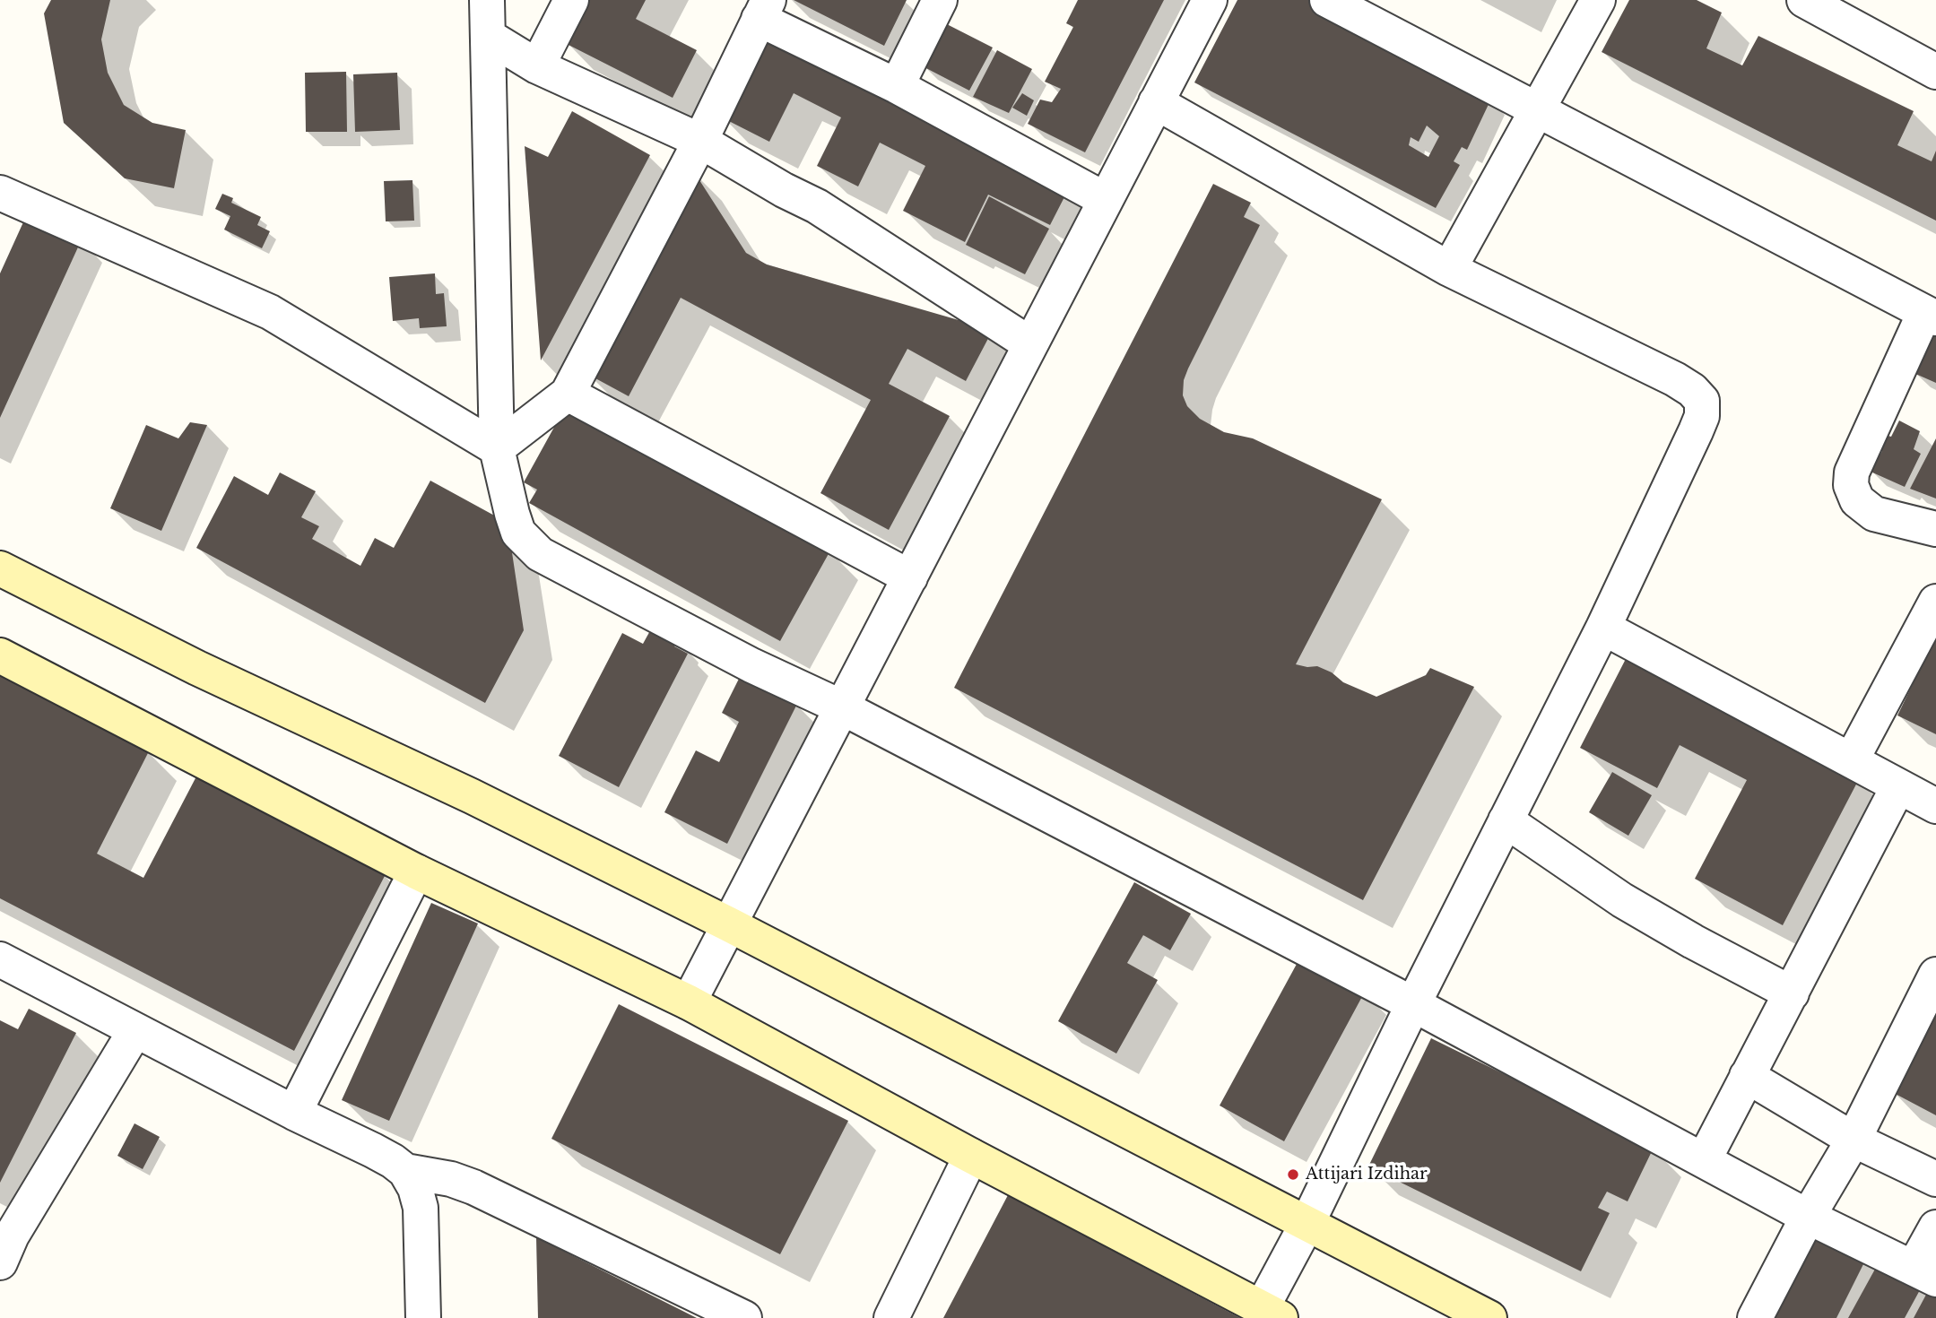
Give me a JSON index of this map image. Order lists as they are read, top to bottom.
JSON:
{
  "places": ["Attijari Izdihar"]
}
